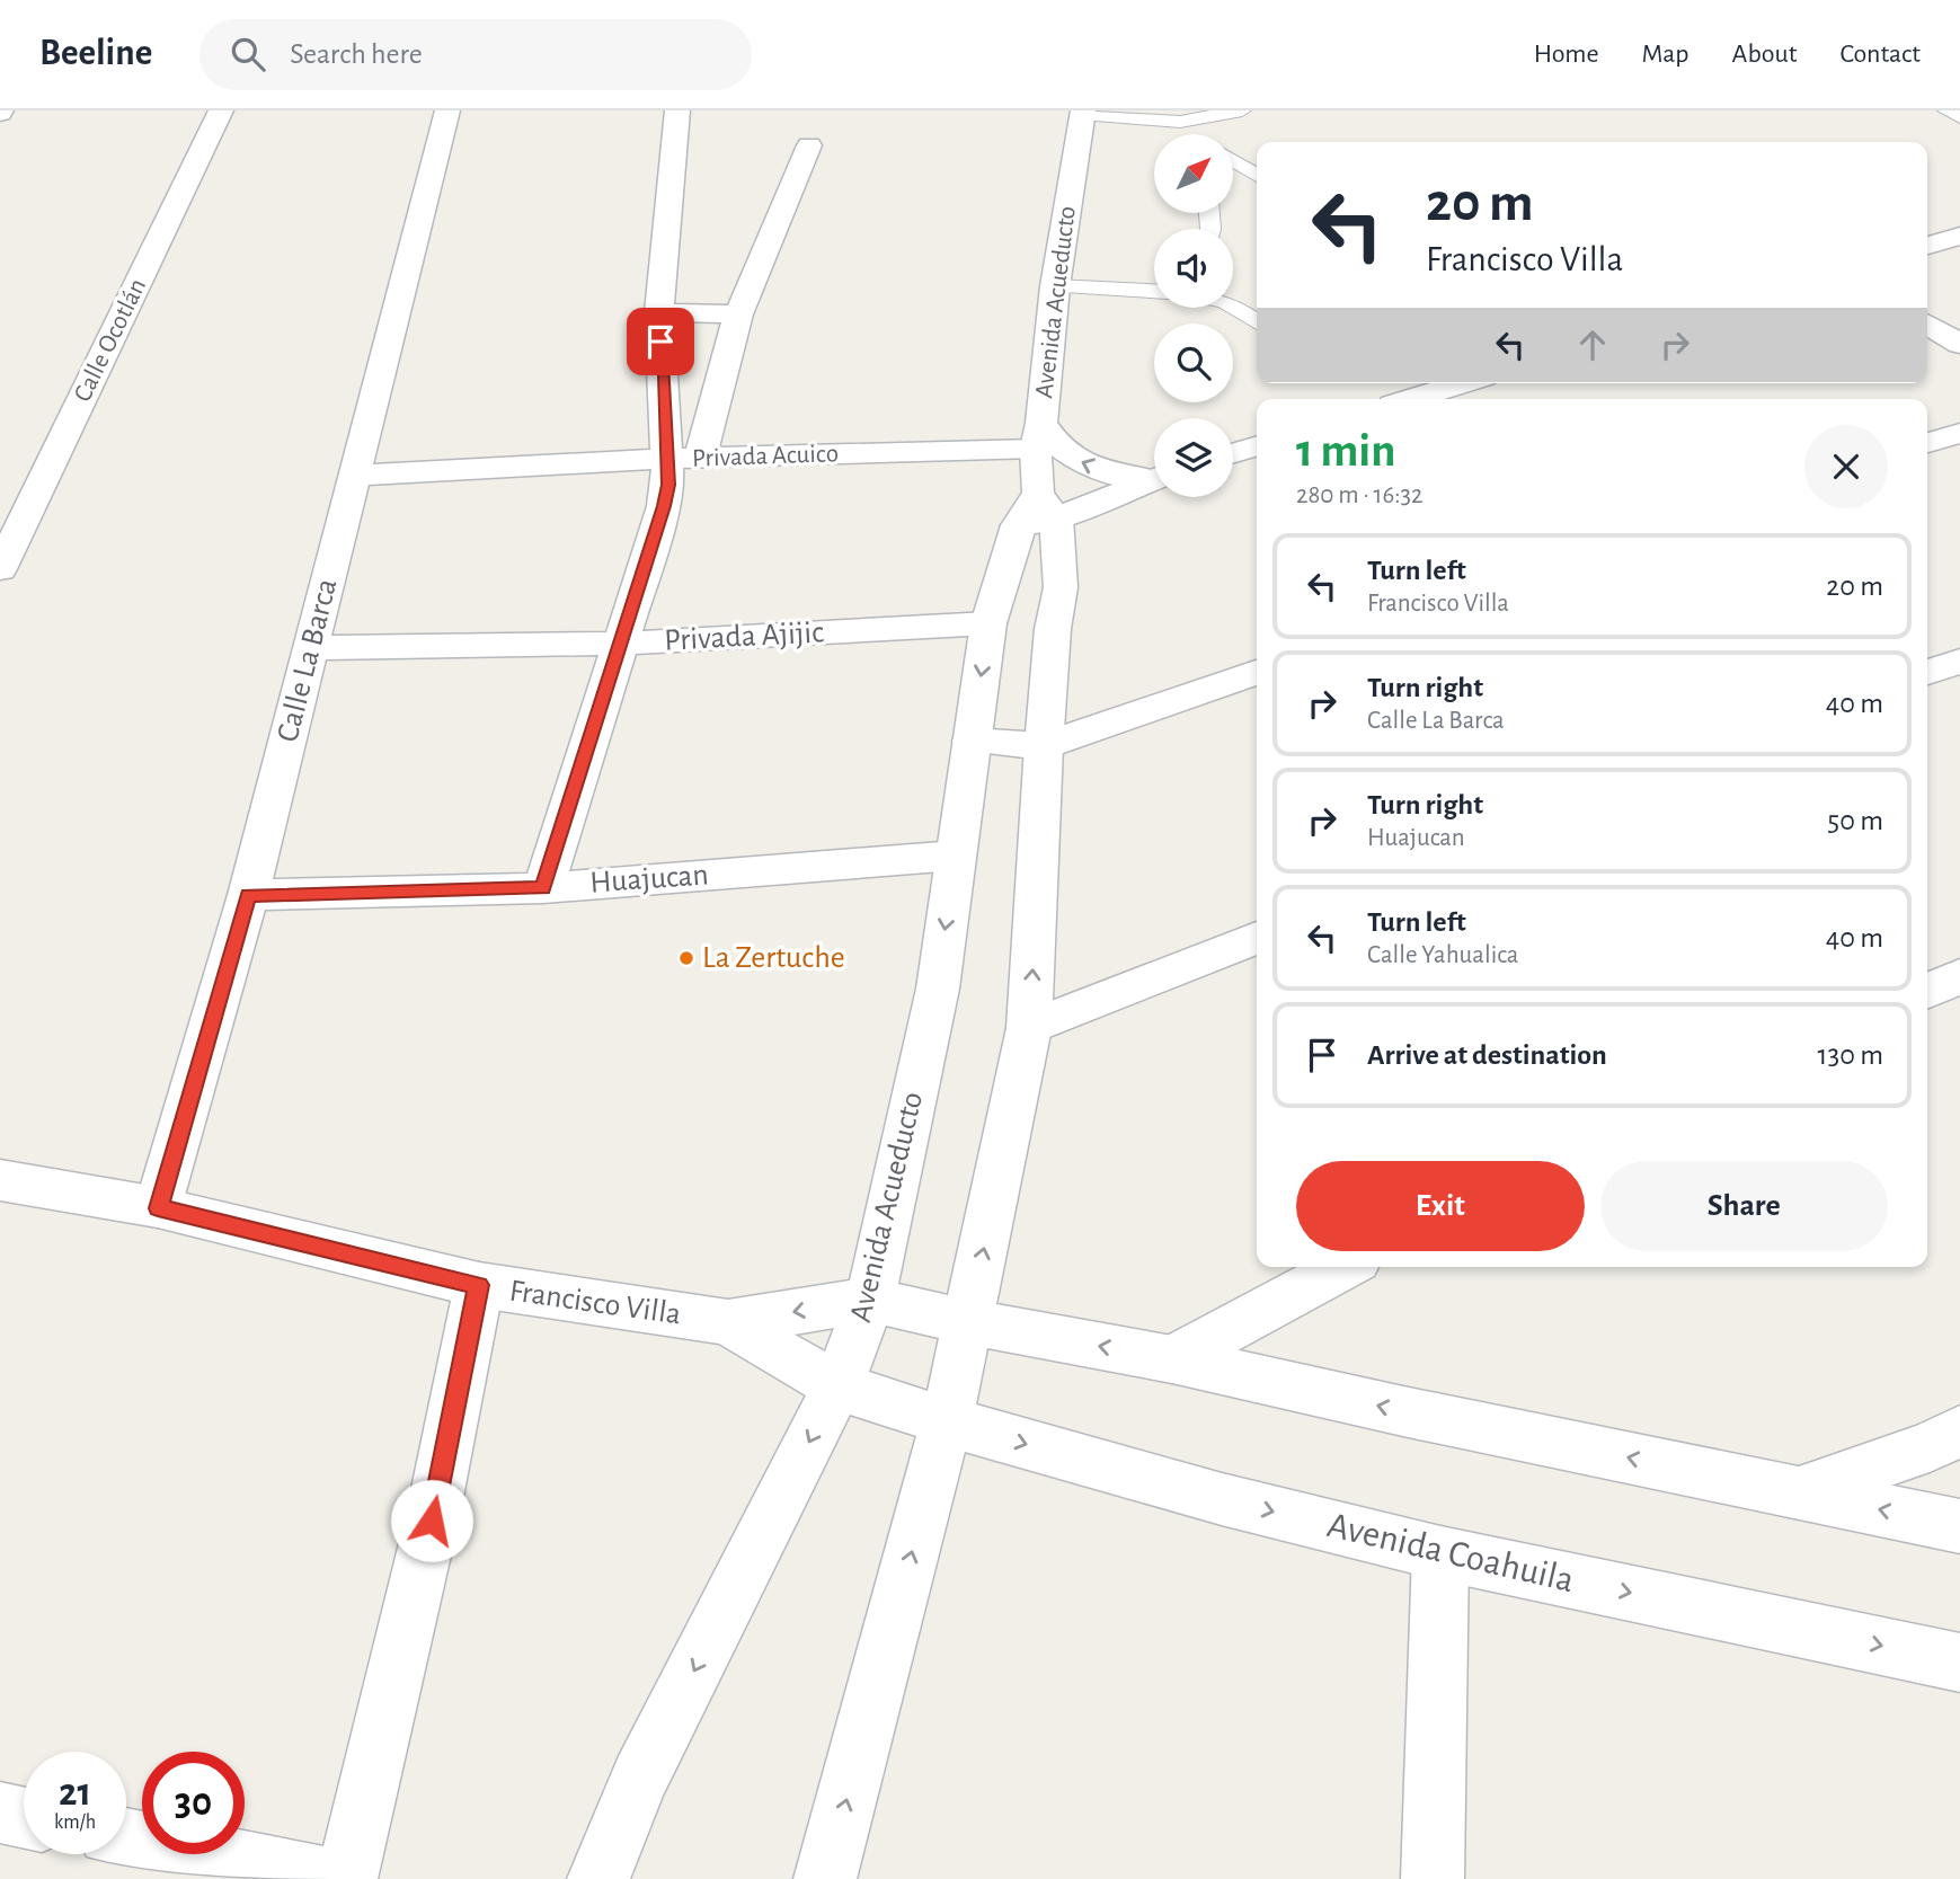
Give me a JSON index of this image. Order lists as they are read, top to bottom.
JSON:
{
  "streets": {
    "street": [
      "Avenida Acueducto",
      "Calle Ocotlán",
      "Privada Acuico",
      "Privada Ajijic",
      "Calle La Barca",
      "Huajucan",
      "Francisco Villa",
      "Avenida Coahuila"
    ]
  },
  "crossings": [
    ["Avenida Acueducto", "Privada Acuico"],
    ["Avenida Acueducto", "Privada Ajijic"],
    ["Avenida Acueducto", "Huajucan"],
    ["Avenida Acueducto", "Francisco Villa"],
    ["Avenida Acueducto", "Avenida Coahuila"],
    ["Privada Acuico", "Calle La Barca"],
    ["Privada Ajijic", "Calle La Barca"],
    ["Calle La Barca", "Huajucan"],
    ["Calle La Barca", "Francisco Villa"],
    ["Francisco Villa", "Avenida Coahuila"]
  ],
  "places": ["La Zertuche"],
  "north": "top right",
  "page": {
    "header": "Beeline",
    "search": "Search here",
    "nav": [
      "Home",
      "Map",
      "About",
      "Contact"
    ],
    "turn": ["20 m", "Francisco Villa"],
    "heading": ["1 min", "280 m · 16:32"],
    "list": [
      {
        "name": "Turn left",
        "note": "Francisco Villa",
        "value": "20 m"
      },
      {
        "name": "Turn right",
        "note": "Calle La Barca",
        "value": "40 m"
      },
      {
        "name": "Turn right",
        "note": "Huajucan",
        "value": "50 m"
      },
      {
        "name": "Turn left",
        "note": "Calle Yahualica",
        "value": "40 m"
      },
      {
        "name": "Arrive at destination",
        "value": "130 m"
      }
    ],
    "buttons": ["Exit", "Share"],
    "speed": "21 km/h",
    "limit": "30"
  }
}
